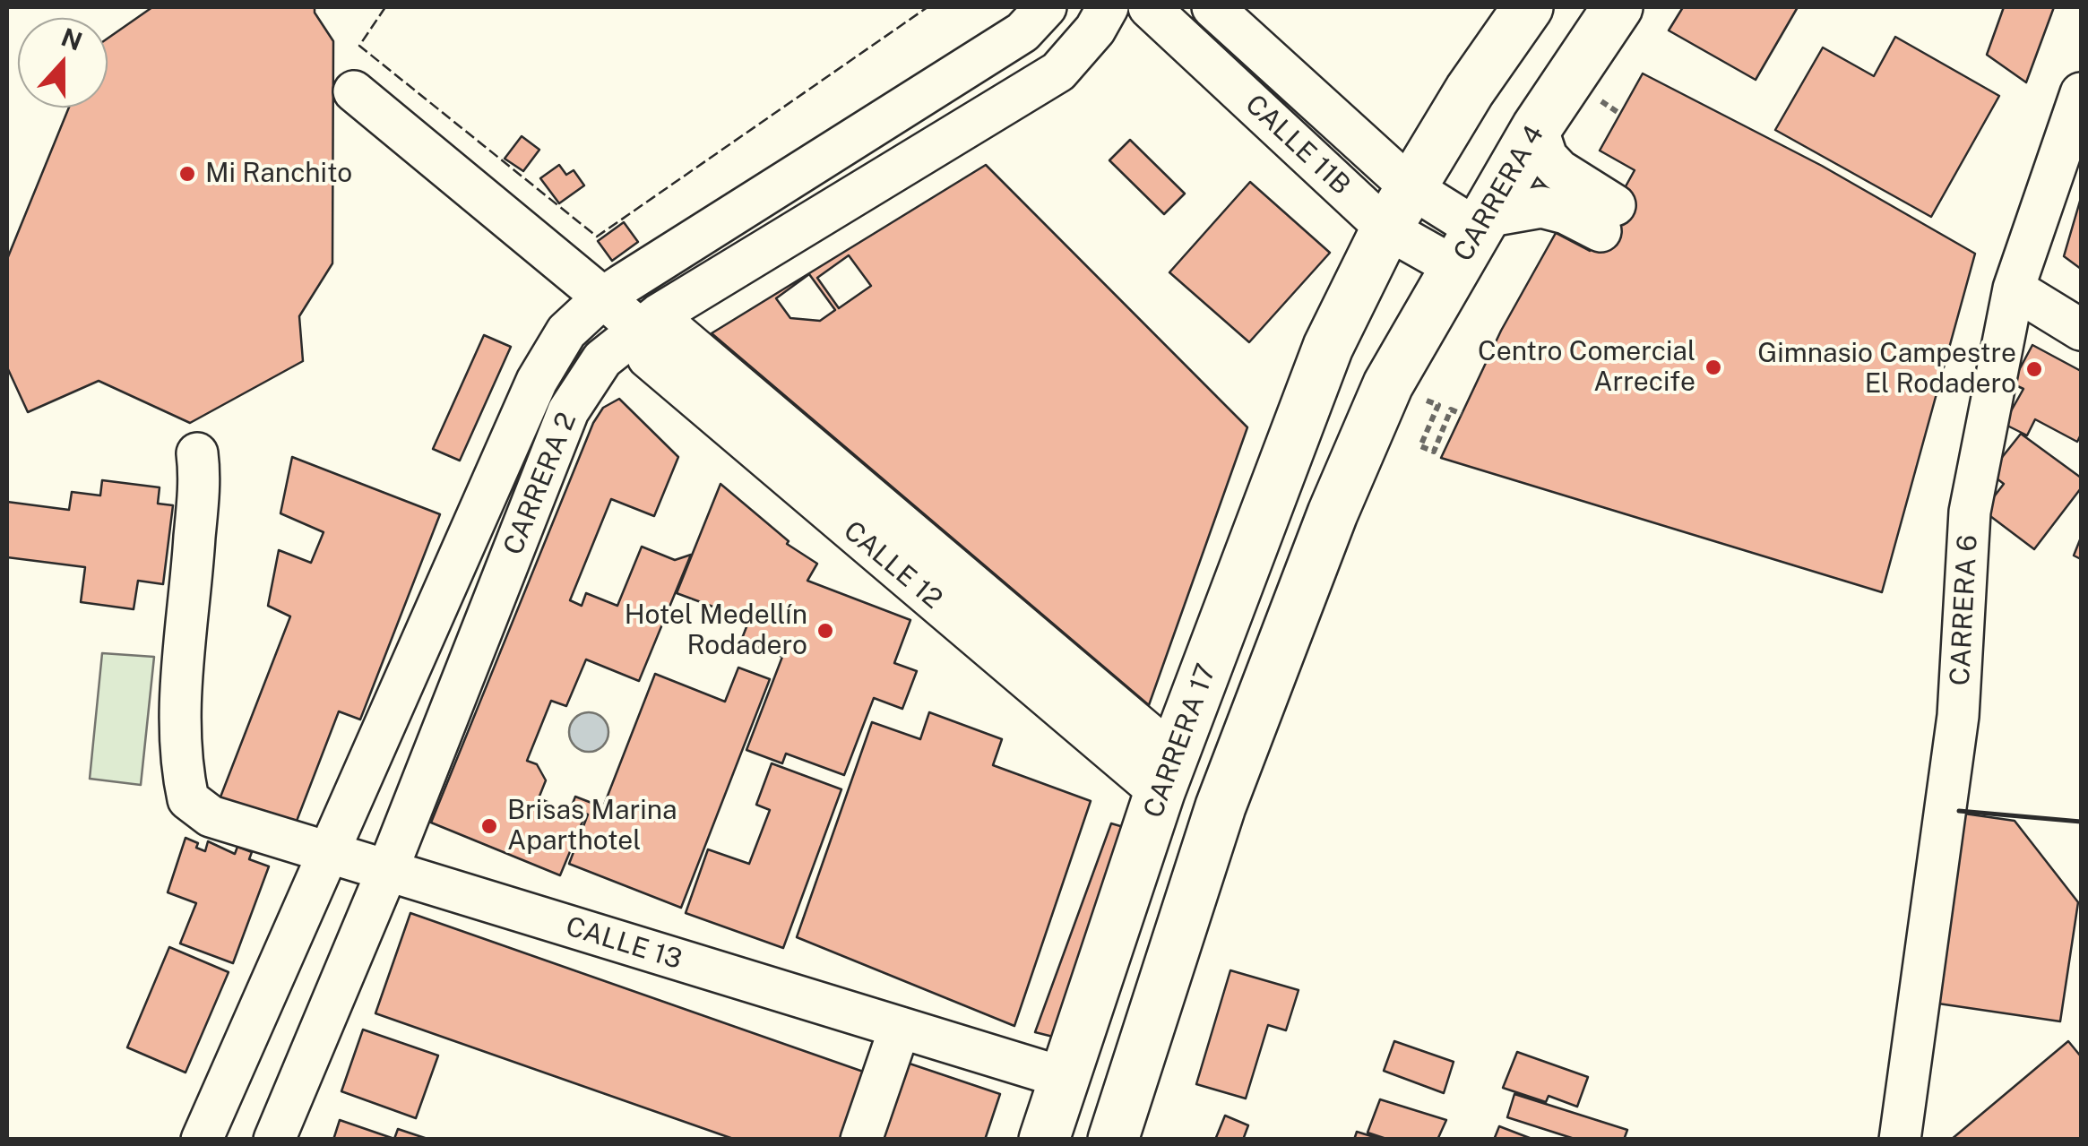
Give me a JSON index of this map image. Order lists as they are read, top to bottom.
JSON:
{
  "streets": {
    "main road": ["CARRERA 4", "CARRERA 17"],
    "street": [
      "CALLE 11B",
      "CARRERA 2",
      "CALLE 12",
      "CARRERA 6",
      "CALLE 13"
    ]
  },
  "crossings": [
    ["CALLE 11B", "CARRERA 4"],
    ["CALLE 11B", "CARRERA 17"],
    ["CARRERA 2", "CALLE 12"],
    ["CARRERA 2", "CALLE 13"],
    ["CALLE 12", "CARRERA 17"],
    ["CARRERA 17", "CALLE 13"]
  ],
  "places": [
    "Mi Ranchito",
    "Centro Comercial Arrecife",
    "Gimnasio Campestre El Rodadero",
    "Hotel Medellín Rodadero",
    "Brisas Marina Aparthotel"
  ],
  "north": "top"
}
